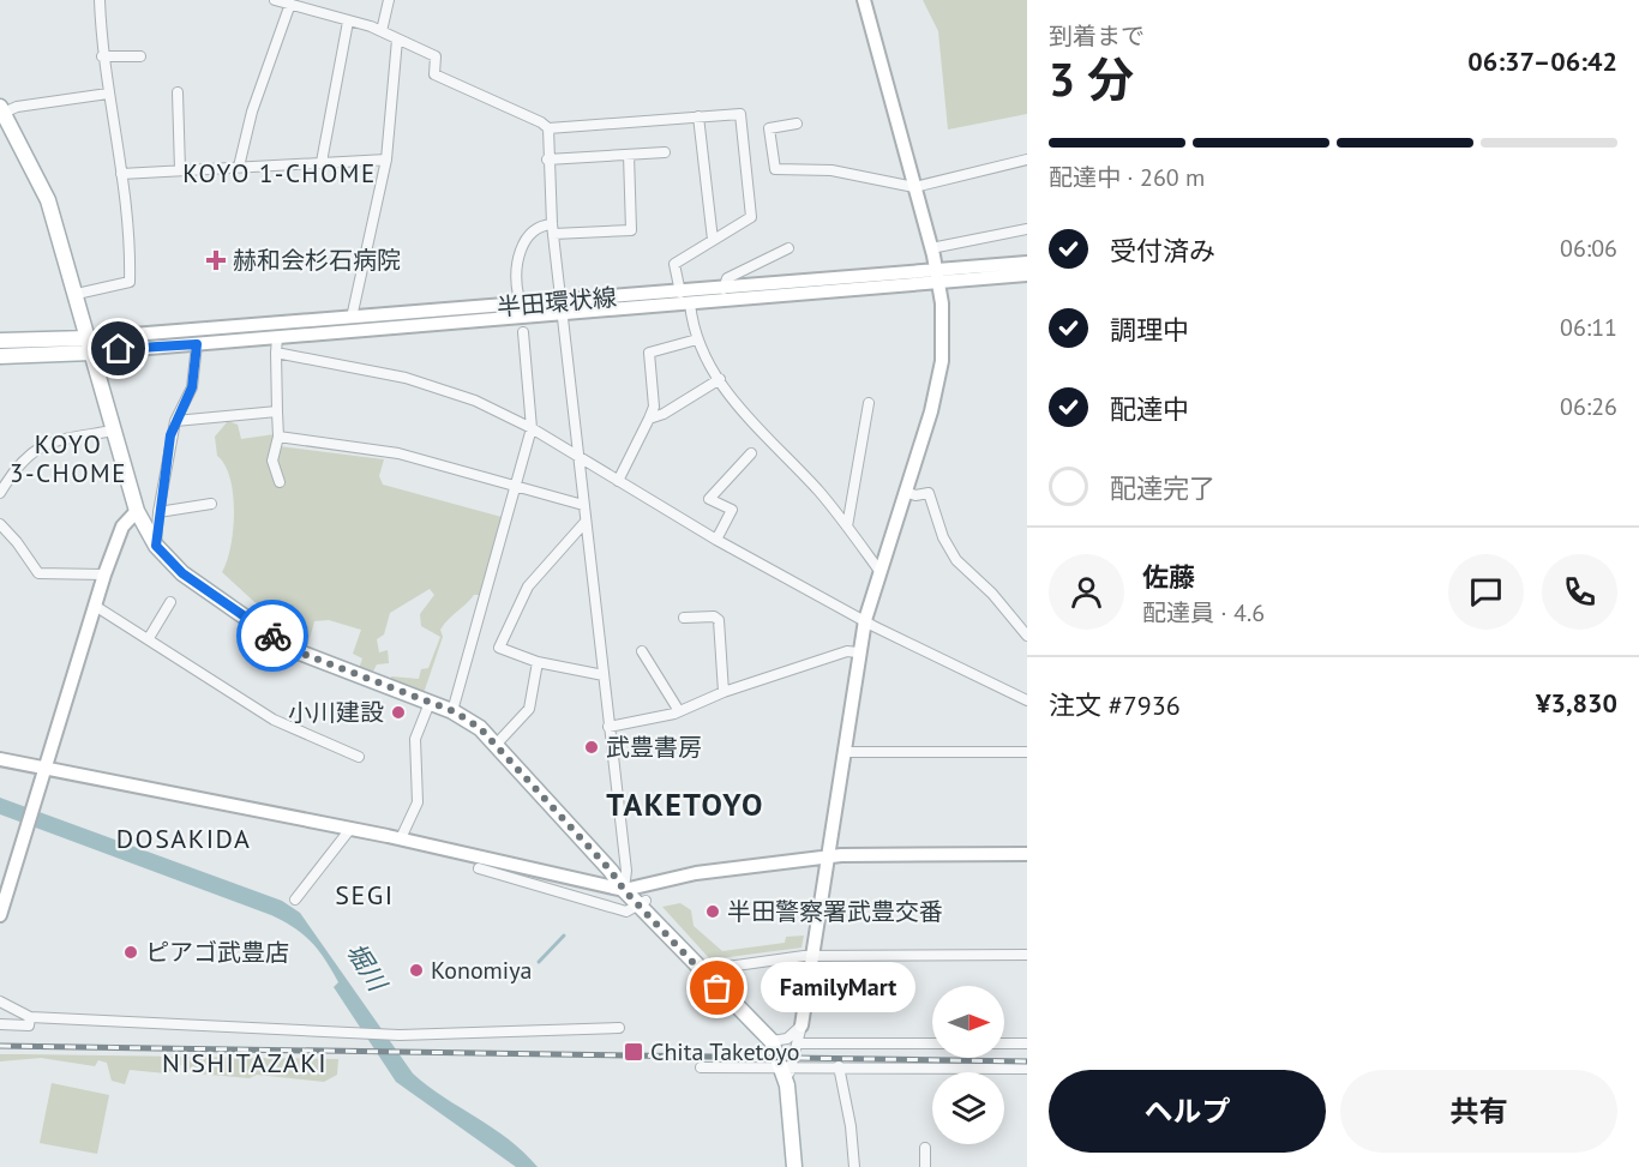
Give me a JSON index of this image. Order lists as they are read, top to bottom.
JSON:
{
  "streets": {
    "street": ["半田環状線"]
  },
  "districts": [
    "KOYO 1-CHOME",
    "KOYO 3-CHOME",
    "TAKETOYO",
    "DOSAKIDA",
    "SEGI",
    "NISHITAZAKI"
  ],
  "water": ["堀川"],
  "places": {
    "health": ["赫和会杉石病院"],
    "other": [
      "小川建設",
      "武豊書房",
      "半田警察署武豊交番",
      "ピアゴ武豊店",
      "Konomiya",
      "FamilyMart"
    ],
    "transit": ["Chita Taketoyo"]
  },
  "north": "right",
  "page": {
    "heading": ["3 分", "到着まで", "06:37–06:42"],
    "panel": [
      "佐藤",
      "配達員 · 4.6",
      "注文 #7936",
      "¥3,830"
    ],
    "bar": "配達中 · 260 m",
    "list": [
      ["受付済み", "06:06"],
      ["調理中", "06:11"],
      ["配達中", "06:26"],
      "配達完了"
    ],
    "bubble": "FamilyMart",
    "buttons": ["ヘルプ", "共有"]
  }
}
